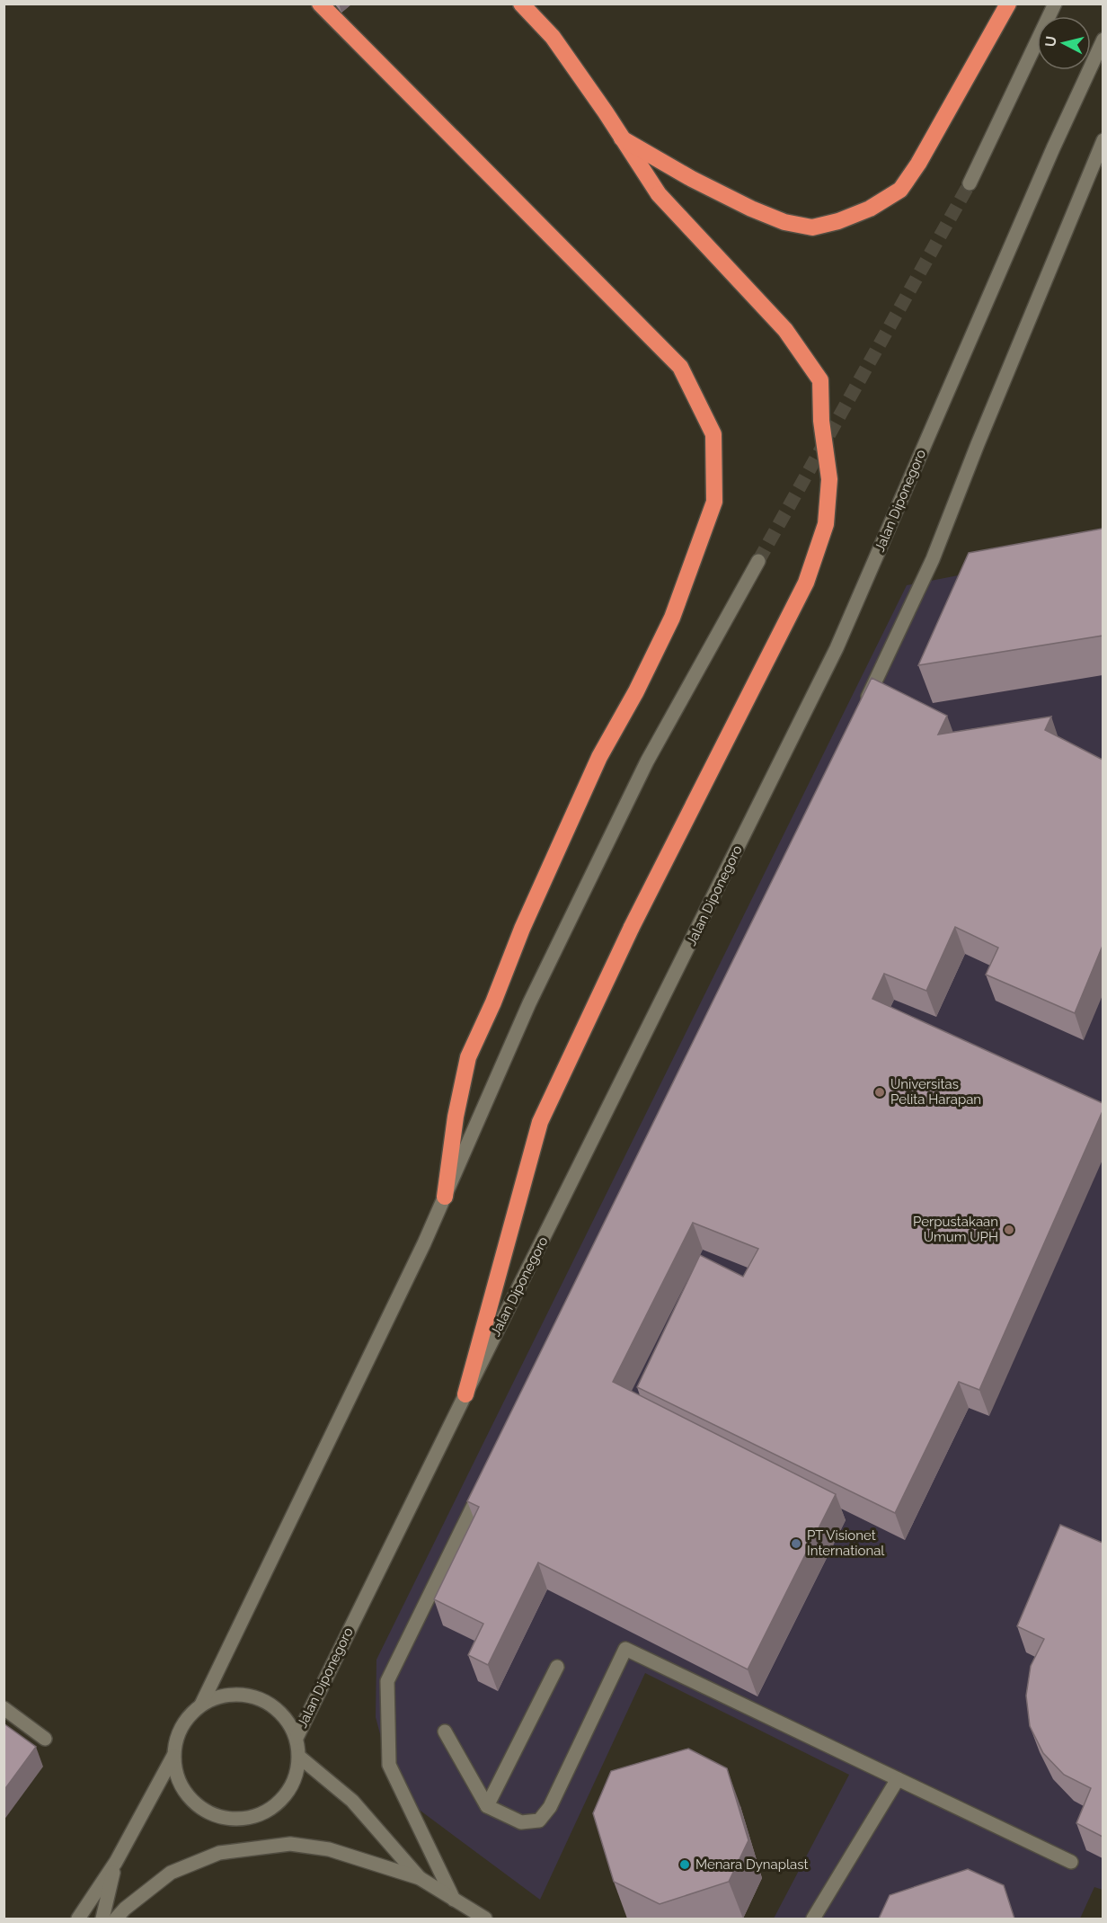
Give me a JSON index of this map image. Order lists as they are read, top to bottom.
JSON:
{
  "streets": {
    "street": ["Jalan Diponegoro"]
  },
  "places": [
    "Universitas Pelita Harapan",
    "Perpustakaan Umum UPH",
    "PT Visionet International",
    "Menara Dynaplast"
  ],
  "north": "left"
}
